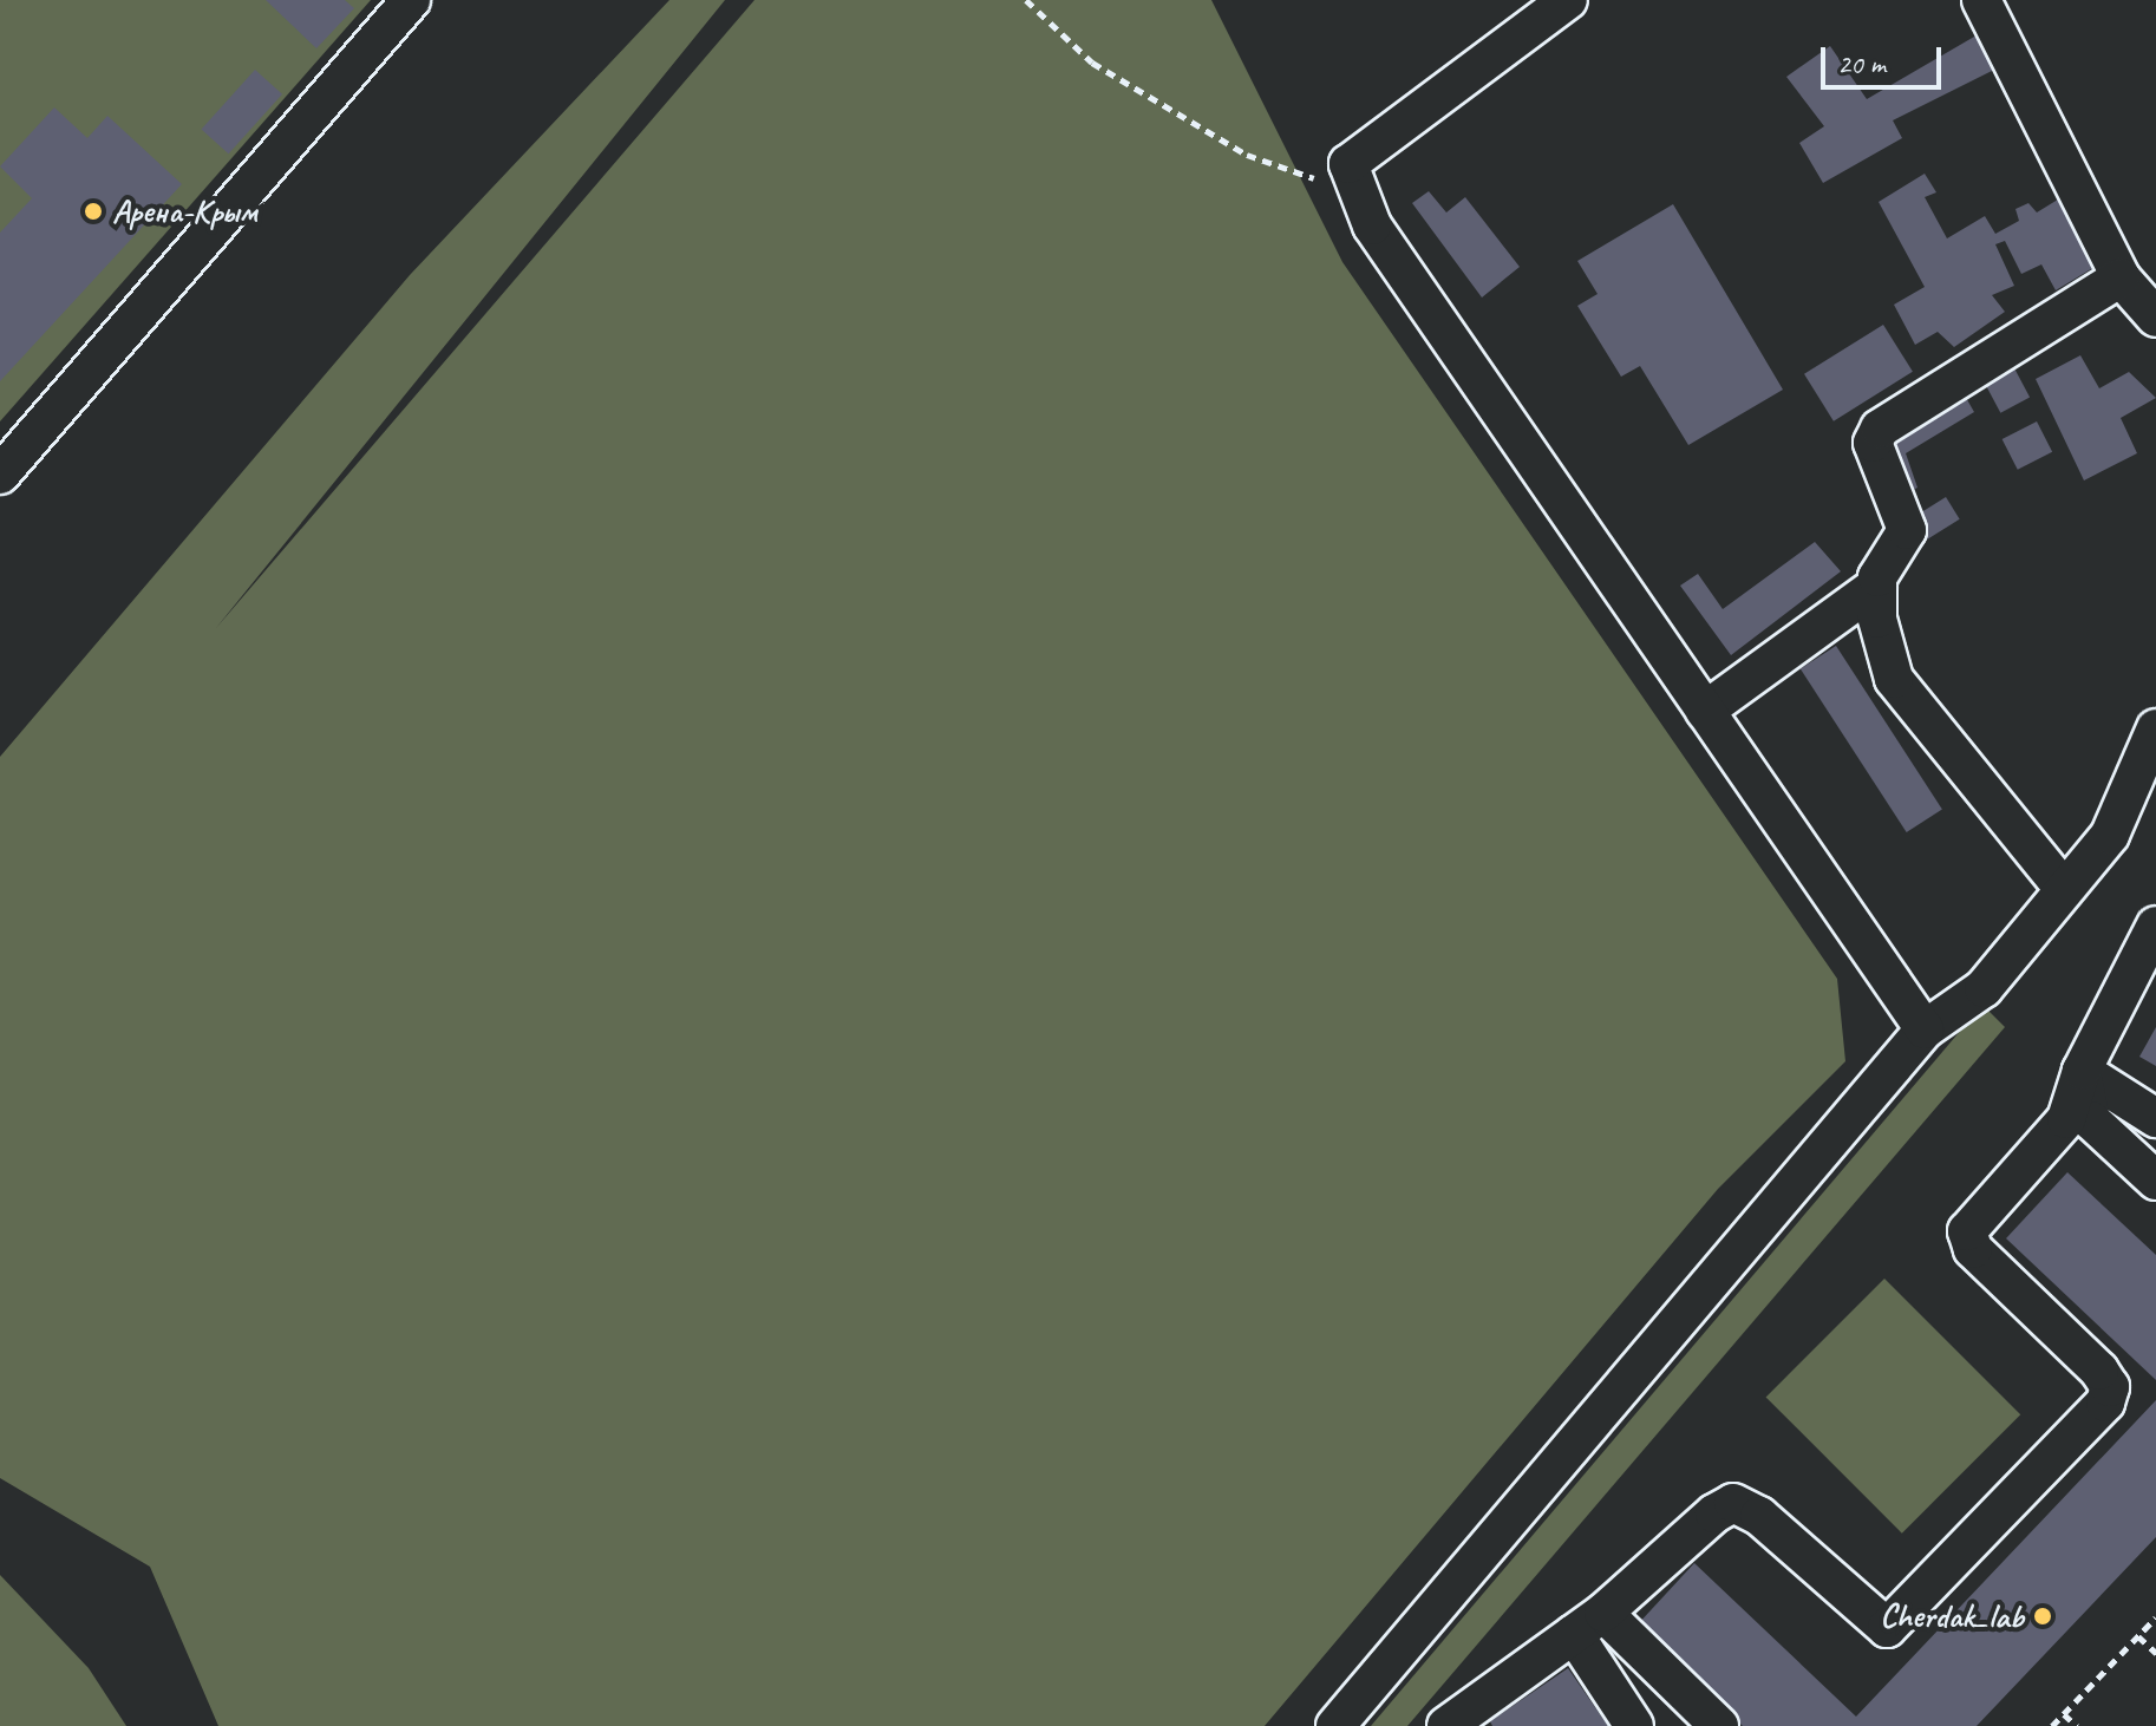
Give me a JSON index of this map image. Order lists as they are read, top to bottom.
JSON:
{
  "places": ["Арена-Крым", "Cherdak_lab"],
  "scale_bar": "20 m"
}
